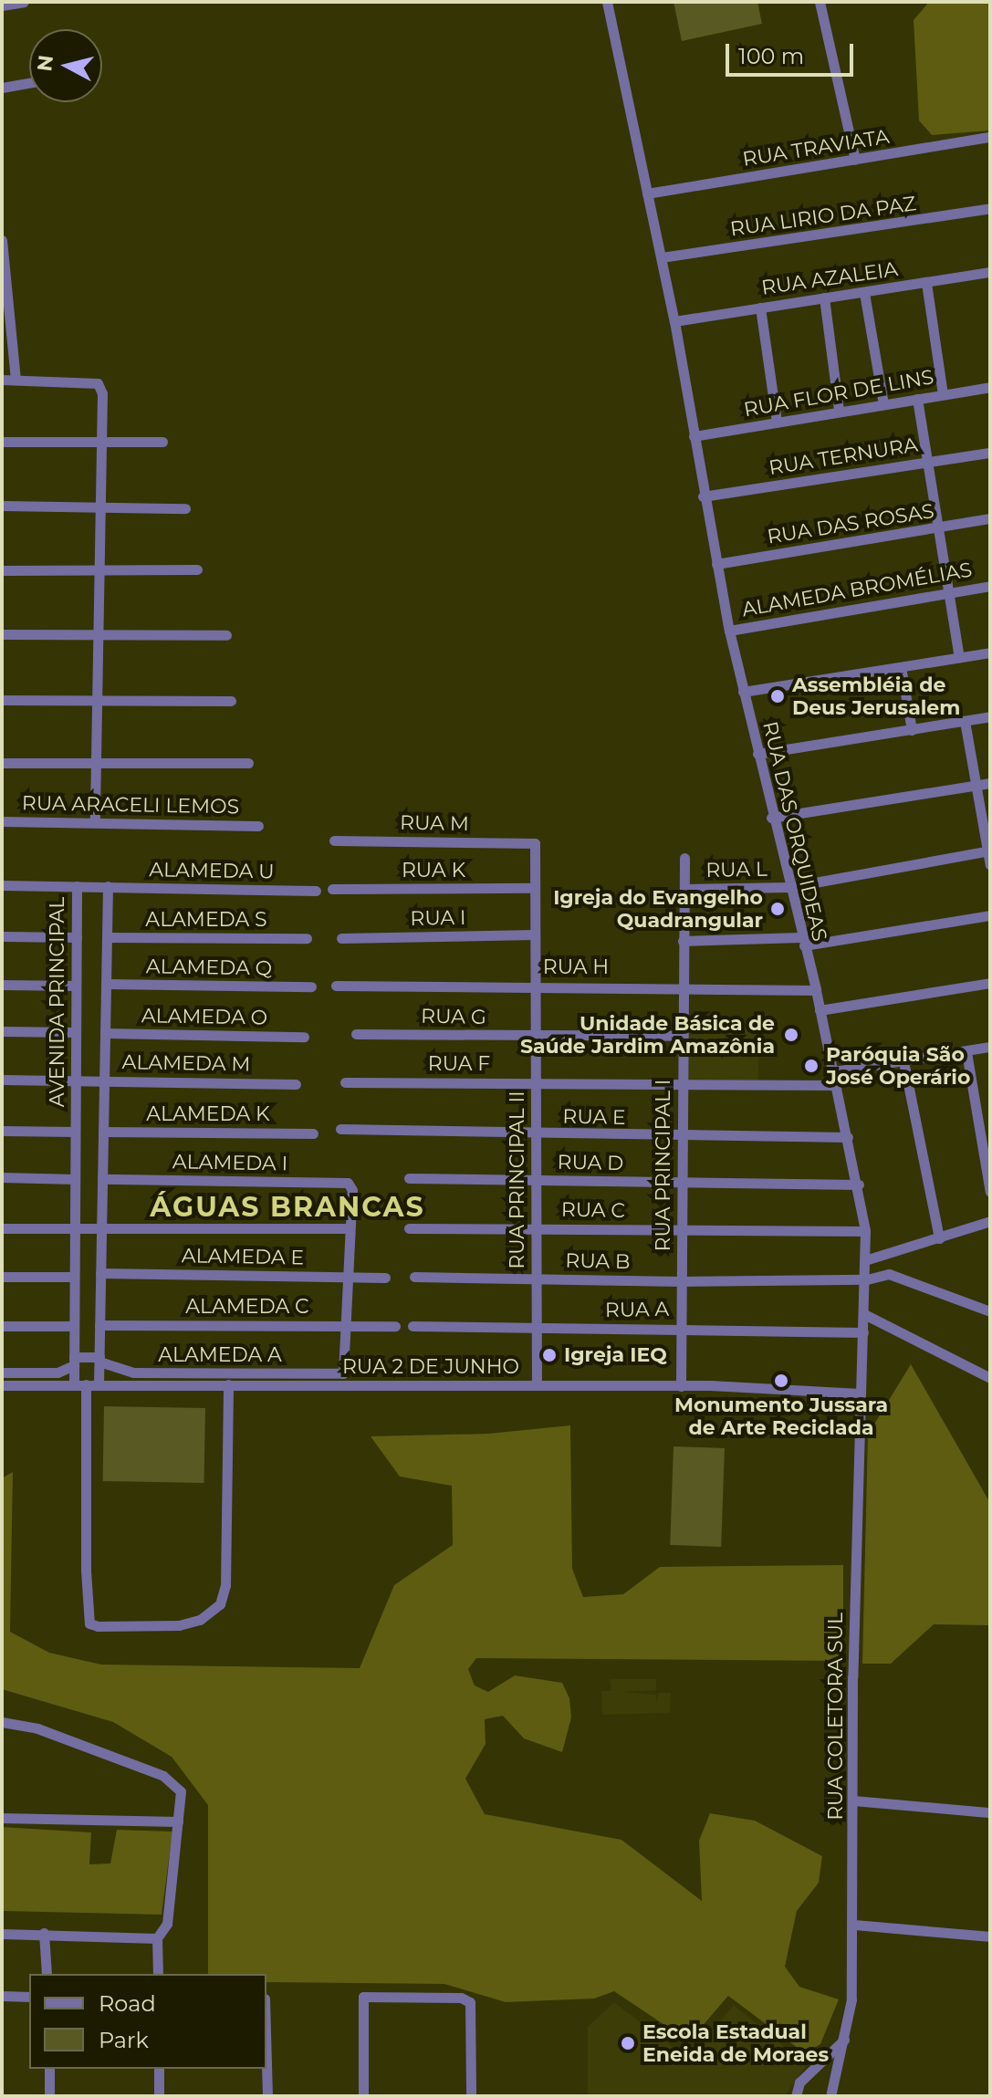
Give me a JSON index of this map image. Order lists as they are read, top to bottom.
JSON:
{
  "streets": {
    "street": [
      "RUA TRAVIATA",
      "RUA LIRIO DA PAZ",
      "RUA AZALEIA",
      "RUA FLOR DE LINS",
      "RUA TERNURA",
      "RUA DAS ROSAS",
      "ALAMEDA BROMÉLIAS",
      "RUA ARACELI LEMOS",
      "RUA M",
      "RUA DAS ORQUIDEAS",
      "RUA L",
      "ALAMEDA U",
      "RUA K",
      "RUA I",
      "ALAMEDA S",
      "ALAMEDA Q",
      "RUA H",
      "AVENIDA PRINCIPAL",
      "ALAMEDA O",
      "RUA G",
      "ALAMEDA M",
      "RUA F",
      "ALAMEDA K",
      "RUA E",
      "ALAMEDA I",
      "RUA D",
      "RUA PRINCIPAL I",
      "RUA PRINCIPAL II",
      "RUA C",
      "ALAMEDA E",
      "RUA B",
      "ALAMEDA C",
      "RUA A",
      "ALAMEDA A",
      "RUA 2 DE JUNHO",
      "RUA COLETORA SUL"
    ]
  },
  "crossings": [
    ["RUA TRAVIATA", "RUA DAS ORQUIDEAS"],
    ["RUA LIRIO DA PAZ", "RUA DAS ORQUIDEAS"],
    ["RUA AZALEIA", "RUA DAS ORQUIDEAS"],
    ["RUA FLOR DE LINS", "RUA DAS ORQUIDEAS"],
    ["RUA TERNURA", "RUA DAS ORQUIDEAS"],
    ["RUA DAS ROSAS", "RUA DAS ORQUIDEAS"],
    ["ALAMEDA BROMÉLIAS", "RUA DAS ORQUIDEAS"],
    ["RUA M", "RUA PRINCIPAL II"],
    ["RUA DAS ORQUIDEAS", "RUA L"],
    ["RUA DAS ORQUIDEAS", "RUA H"],
    ["RUA DAS ORQUIDEAS", "RUA F"],
    ["RUA DAS ORQUIDEAS", "RUA E"],
    ["RUA DAS ORQUIDEAS", "RUA D"],
    ["RUA DAS ORQUIDEAS", "RUA C"],
    ["RUA DAS ORQUIDEAS", "RUA B"],
    ["RUA DAS ORQUIDEAS", "RUA A"],
    ["RUA DAS ORQUIDEAS", "RUA 2 DE JUNHO"],
    ["RUA DAS ORQUIDEAS", "RUA COLETORA SUL"],
    ["RUA L", "RUA PRINCIPAL I"],
    ["ALAMEDA U", "AVENIDA PRINCIPAL"],
    ["RUA K", "RUA PRINCIPAL II"],
    ["RUA I", "RUA PRINCIPAL II"],
    ["RUA H", "RUA PRINCIPAL I"],
    ["RUA H", "RUA PRINCIPAL II"],
    ["AVENIDA PRINCIPAL", "ALAMEDA M"],
    ["AVENIDA PRINCIPAL", "ALAMEDA A"],
    ["AVENIDA PRINCIPAL", "RUA 2 DE JUNHO"],
    ["RUA G", "RUA PRINCIPAL I"],
    ["RUA G", "RUA PRINCIPAL II"],
    ["RUA F", "RUA PRINCIPAL I"],
    ["RUA F", "RUA PRINCIPAL II"],
    ["RUA E", "RUA PRINCIPAL I"],
    ["RUA E", "RUA PRINCIPAL II"],
    ["RUA D", "RUA PRINCIPAL I"],
    ["RUA D", "RUA PRINCIPAL II"],
    ["RUA PRINCIPAL I", "RUA C"],
    ["RUA PRINCIPAL I", "RUA B"],
    ["RUA PRINCIPAL I", "RUA A"],
    ["RUA PRINCIPAL I", "RUA 2 DE JUNHO"],
    ["RUA PRINCIPAL II", "RUA C"],
    ["RUA PRINCIPAL II", "RUA B"],
    ["RUA PRINCIPAL II", "RUA A"],
    ["RUA PRINCIPAL II", "RUA 2 DE JUNHO"],
    ["ALAMEDA C", "ALAMEDA A"],
    ["RUA 2 DE JUNHO", "RUA COLETORA SUL"]
  ],
  "districts": ["ÁGUAS BRANCAS"],
  "places": [
    "Assembléia de Deus Jerusalem",
    "Igreja do Evangelho Quadrangular",
    "Unidade Básica de Saúde Jardim Amazônia",
    "Paróquia São José Operário",
    "Igreja IEQ",
    "Monumento Jussara de Arte Reciclada",
    "Escola Estadual Eneida de Moraes"
  ],
  "legend": ["Road", "Park"],
  "scale_bar": "100 m",
  "north": "left"
}
